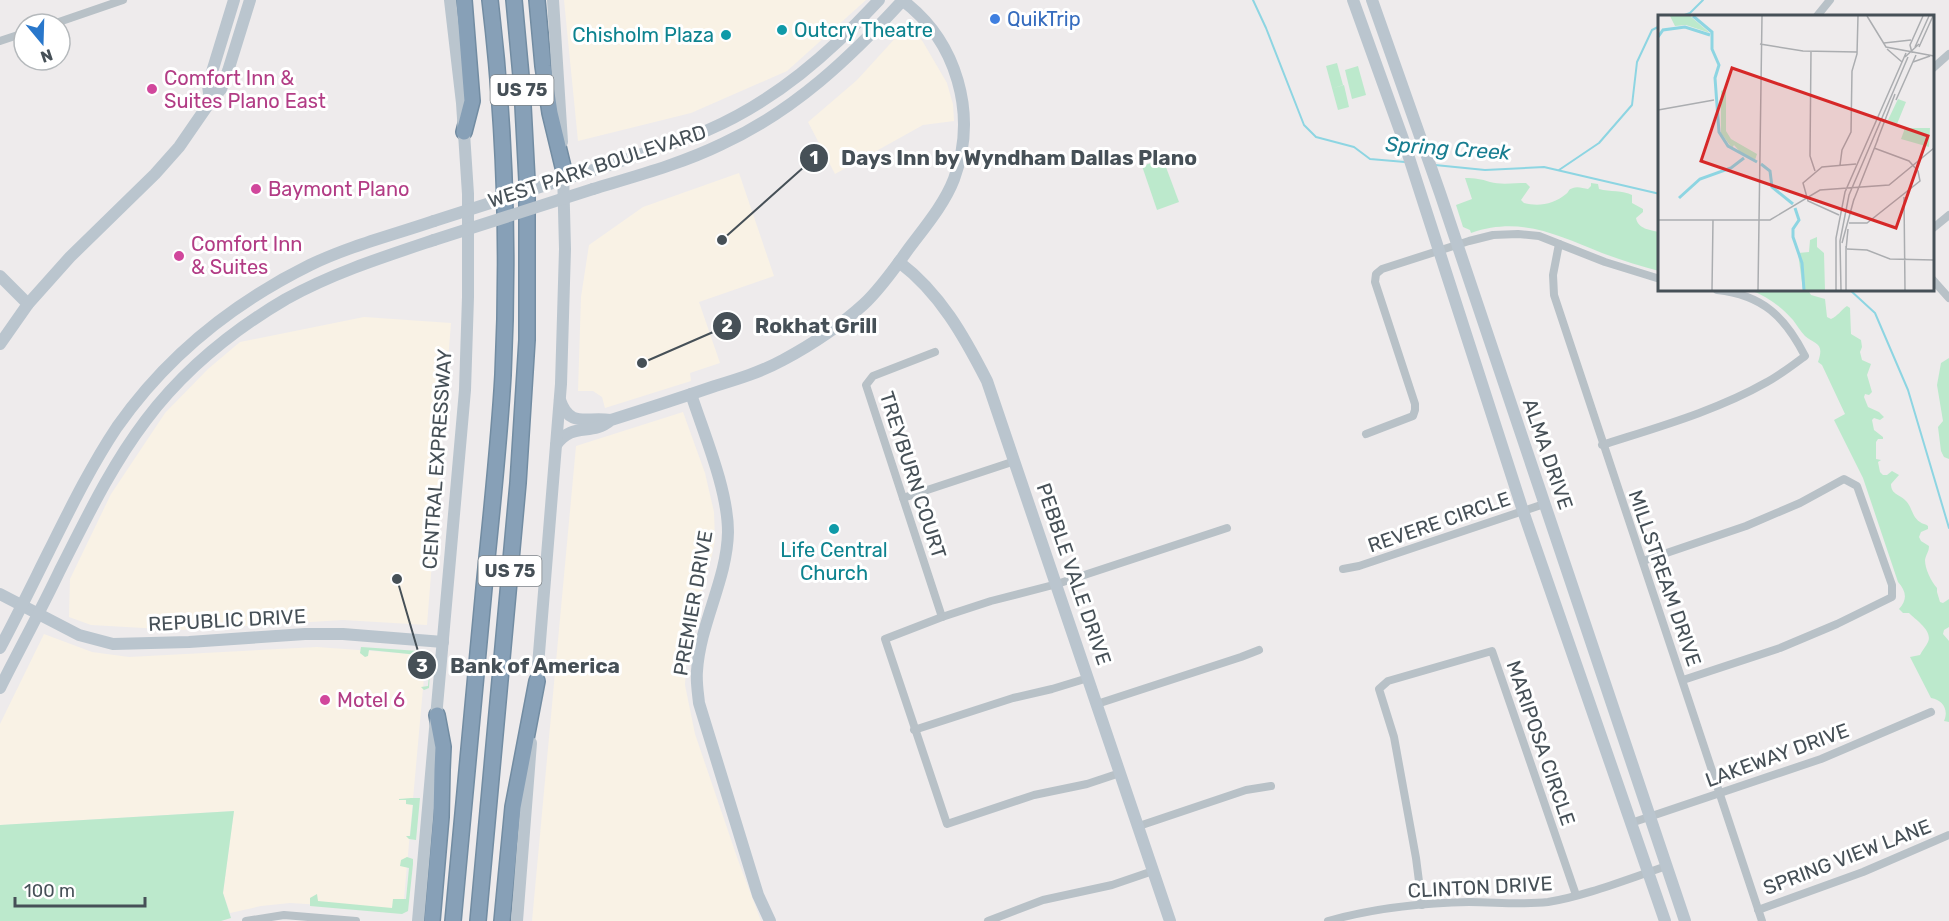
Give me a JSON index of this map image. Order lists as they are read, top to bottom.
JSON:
{
  "streets": {
    "highway": ["US 75"],
    "main road": [
      "WEST PARK BOULEVARD",
      "ALMA DRIVE",
      "CENTRAL EXPRESSWAY",
      "PEBBLE VALE DRIVE",
      "PREMIER DRIVE",
      "REPUBLIC DRIVE"
    ],
    "street": [
      "TREYBURN COURT",
      "REVERE CIRCLE",
      "MILLSTREAM DRIVE",
      "MARIPOSA CIRCLE",
      "LAKEWAY DRIVE",
      "SPRING VIEW LANE",
      "CLINTON DRIVE"
    ]
  },
  "crossings": [
    ["WEST PARK BOULEVARD", "REPUBLIC DRIVE"],
    ["ALMA DRIVE", "REVERE CIRCLE"],
    ["ALMA DRIVE", "LAKEWAY DRIVE"],
    ["ALMA DRIVE", "CLINTON DRIVE"],
    ["CENTRAL EXPRESSWAY", "REPUBLIC DRIVE"],
    ["MILLSTREAM DRIVE", "LAKEWAY DRIVE"],
    ["MILLSTREAM DRIVE", "SPRING VIEW LANE"],
    ["MARIPOSA CIRCLE", "CLINTON DRIVE"]
  ],
  "water": ["Spring Creek"],
  "places": [
    "QuikTrip",
    "Outcry Theatre",
    "Chisholm Plaza",
    "Comfort Inn & Suites Plano East",
    "Baymont Plano",
    "Days Inn by Wyndham Dallas Plano",
    "Comfort Inn & Suites",
    "Rokhat Grill",
    "Life Central Church",
    "Bank of America",
    "Motel 6"
  ],
  "scale_bar": "100 m",
  "north": "bottom"
}
